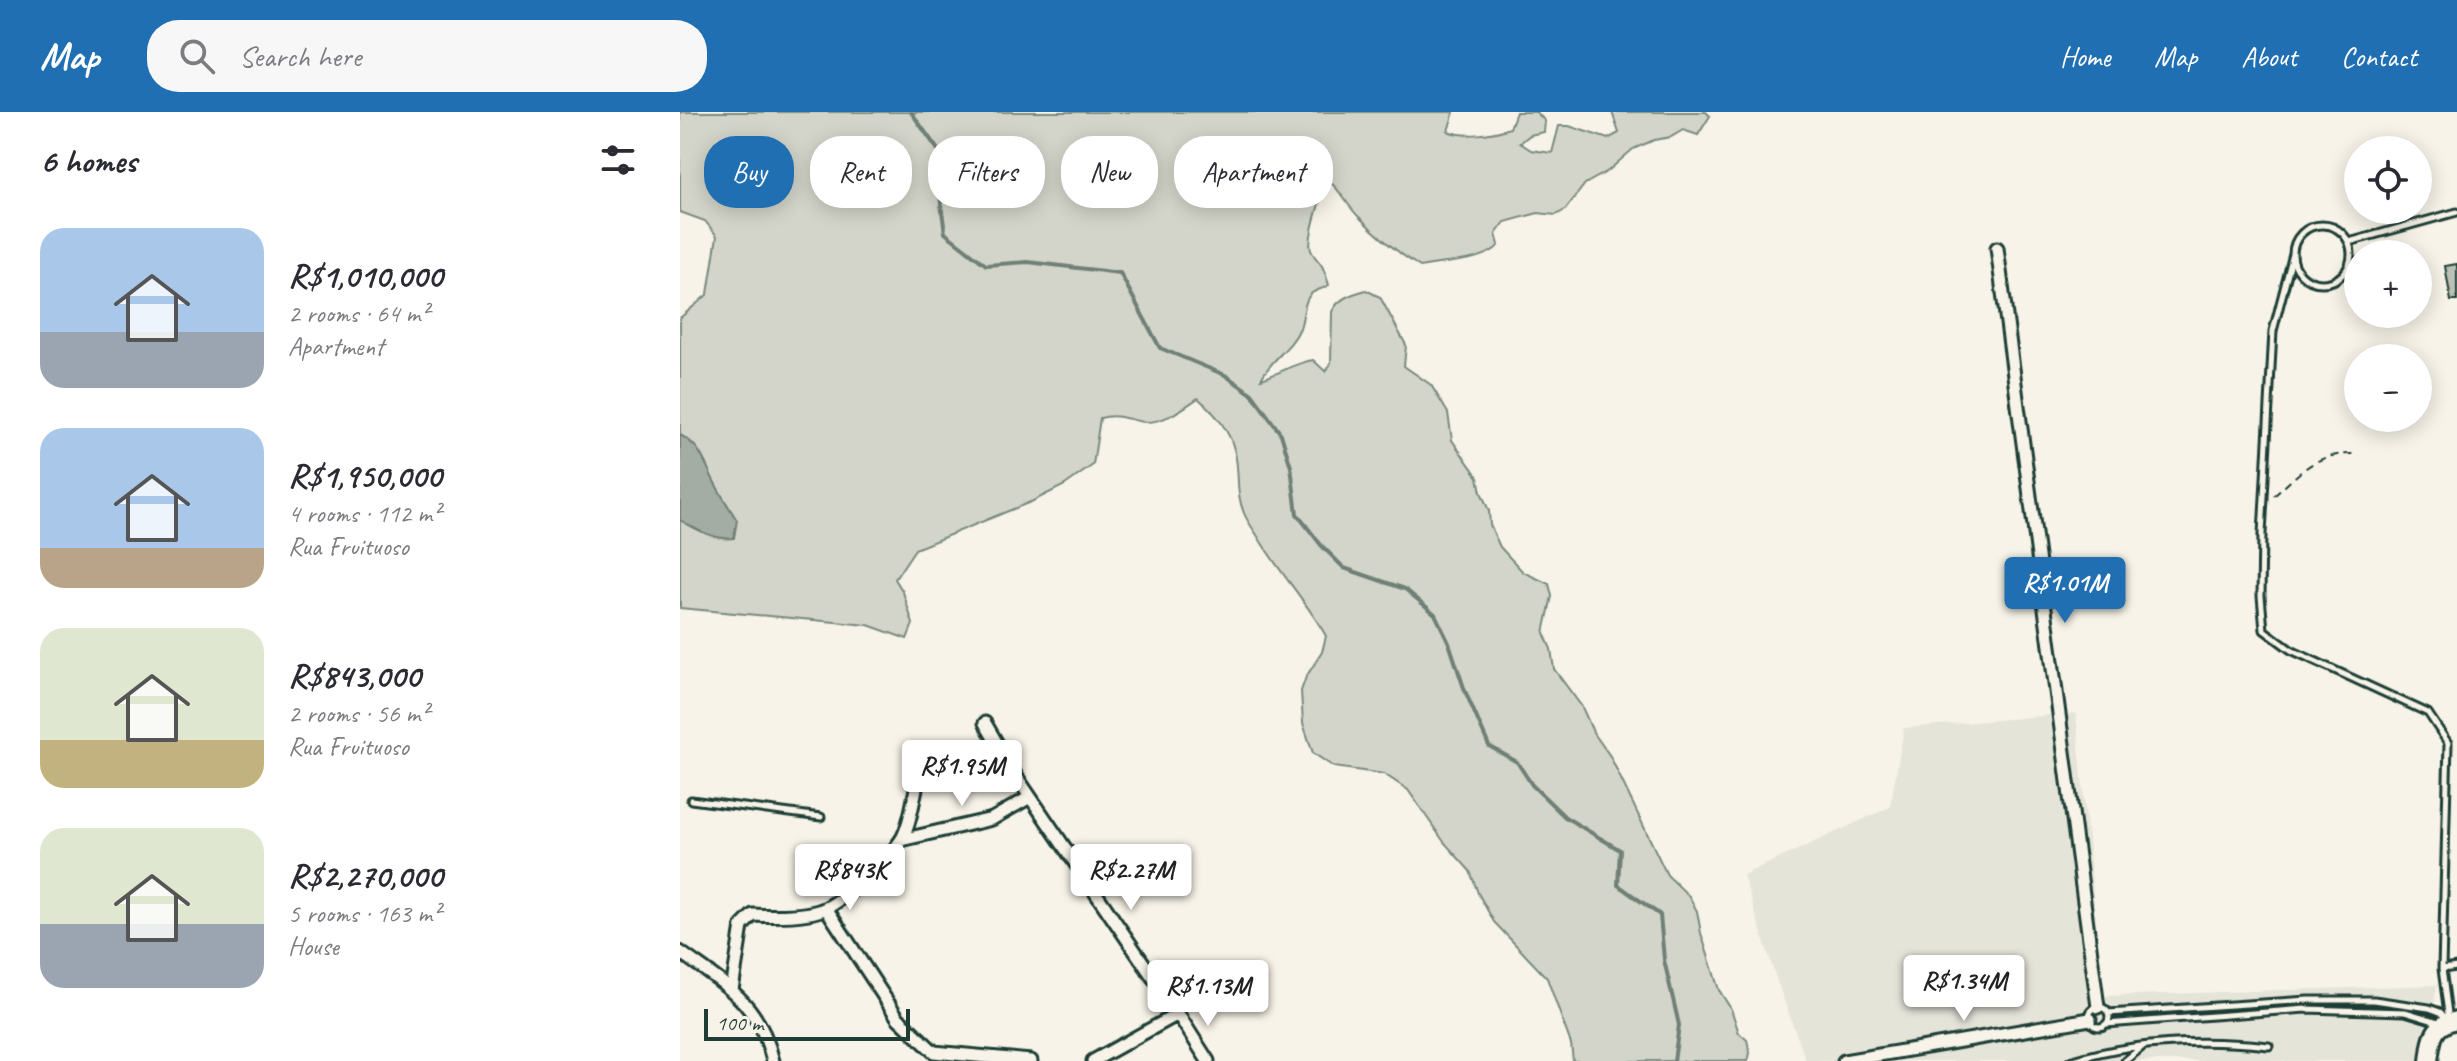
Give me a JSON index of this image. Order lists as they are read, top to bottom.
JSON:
{
  "scale_bar": "100 m",
  "page": {
    "header": "Map",
    "search": "Search here",
    "nav": [
      "Home",
      "Map",
      "About",
      "Contact"
    ],
    "heading": "6 homes",
    "map_buttons": ["+", "−"],
    "chip": [
      "Buy",
      "Rent",
      "Filters",
      "New",
      "Apartment"
    ],
    "list": [
      {
        "name": "R$1,010,000",
        "note": "2 rooms · 64 m² · Apartment"
      },
      {
        "name": "R$1,950,000",
        "note": "4 rooms · 112 m² · Rua Fruituoso"
      },
      {
        "name": "R$843,000",
        "note": "2 rooms · 56 m² · Rua Fruituoso"
      },
      {
        "name": "R$2,270,000",
        "note": "5 rooms · 163 m² · House"
      }
    ],
    "price": [
      "R$1.01M",
      "R$1.95M",
      "R$843K",
      "R$2.27M",
      "R$1.34M",
      "R$1.13M"
    ],
    "scale": "100 m"
  }
}
